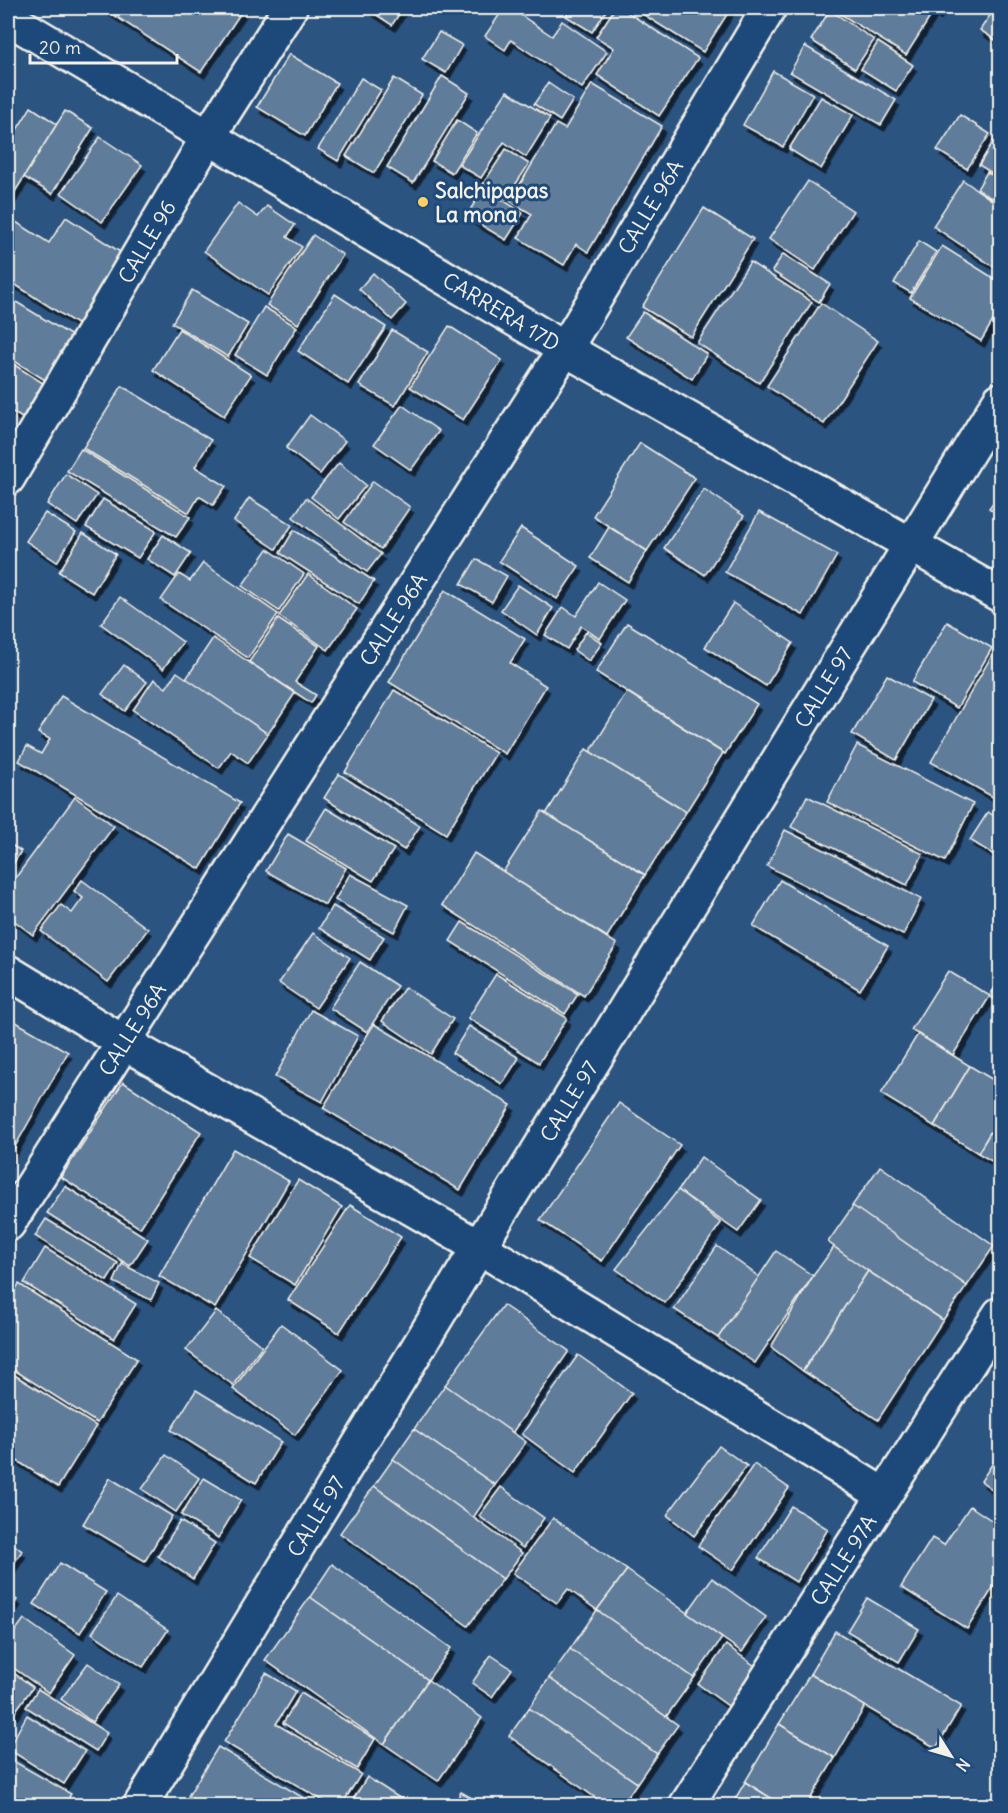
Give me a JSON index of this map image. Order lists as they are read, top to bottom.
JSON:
{
  "streets": {
    "street": [
      "CALLE 96A",
      "CALLE 96",
      "CARRERA 17D",
      "CALLE 97",
      "CALLE 97A"
    ]
  },
  "crossings": [
    ["CALLE 96A", "CARRERA 17D"],
    ["CALLE 96", "CARRERA 17D"],
    ["CARRERA 17D", "CALLE 97"]
  ],
  "places": ["Salchipapas La mona"],
  "scale_bar": "20 m",
  "north": "bottom right"
}
